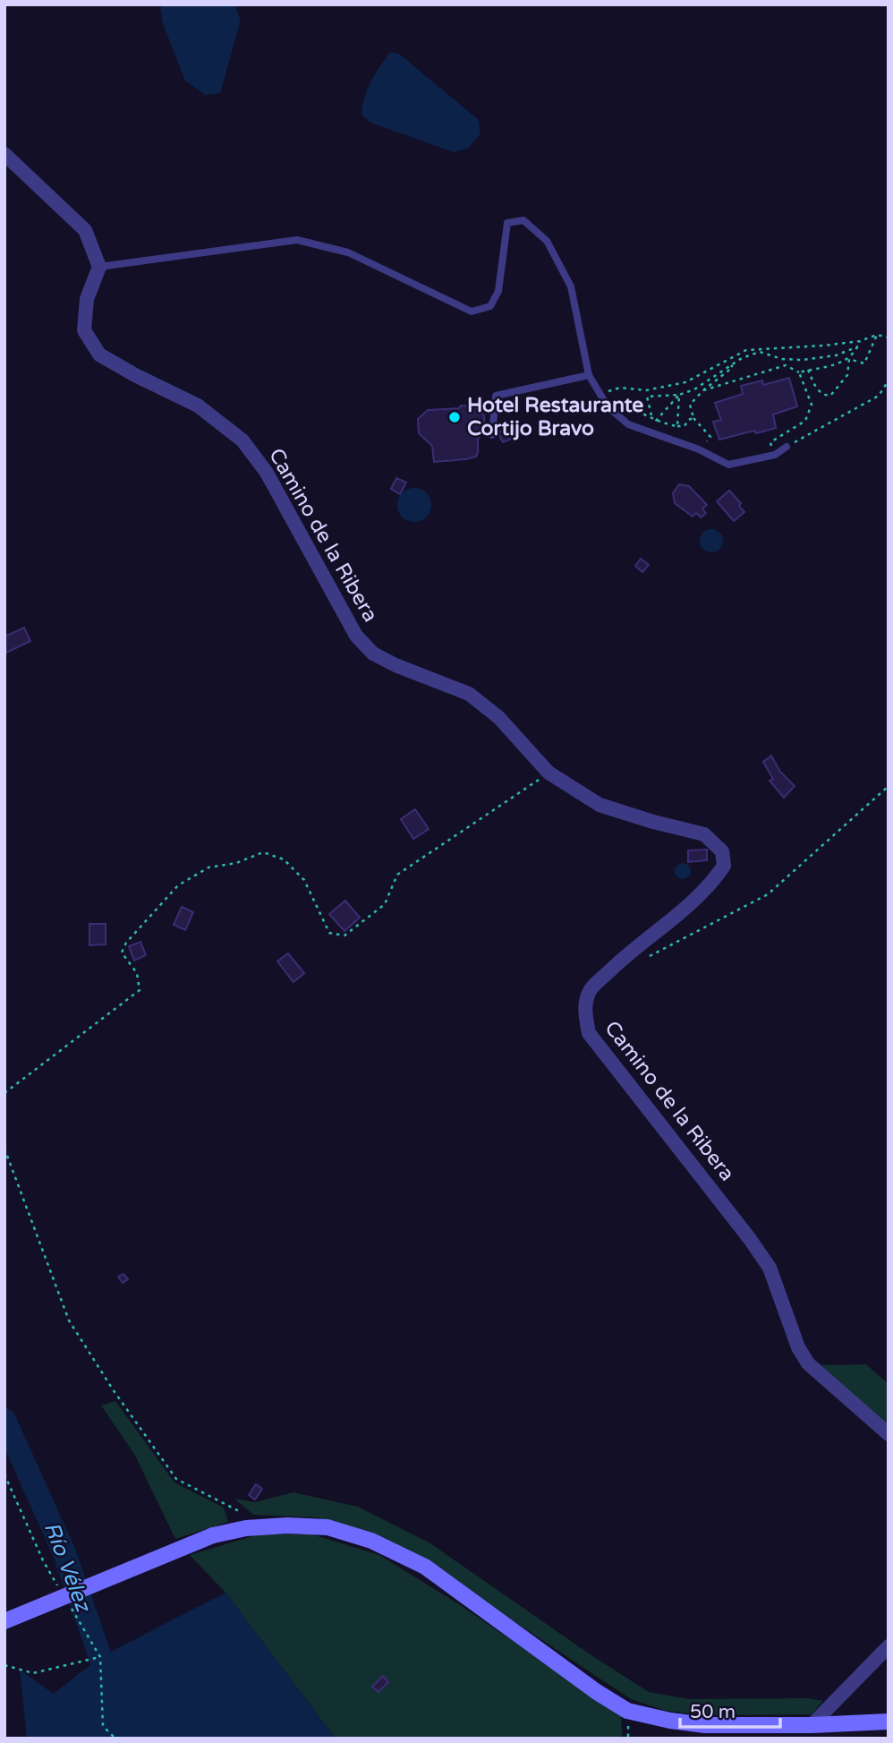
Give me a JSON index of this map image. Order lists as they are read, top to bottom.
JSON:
{
  "streets": {
    "street": ["Camino de la Ribera"]
  },
  "water": ["Río Vélez"],
  "places": ["Hotel Restaurante Cortijo Bravo"],
  "scale_bar": "50 m"
}
